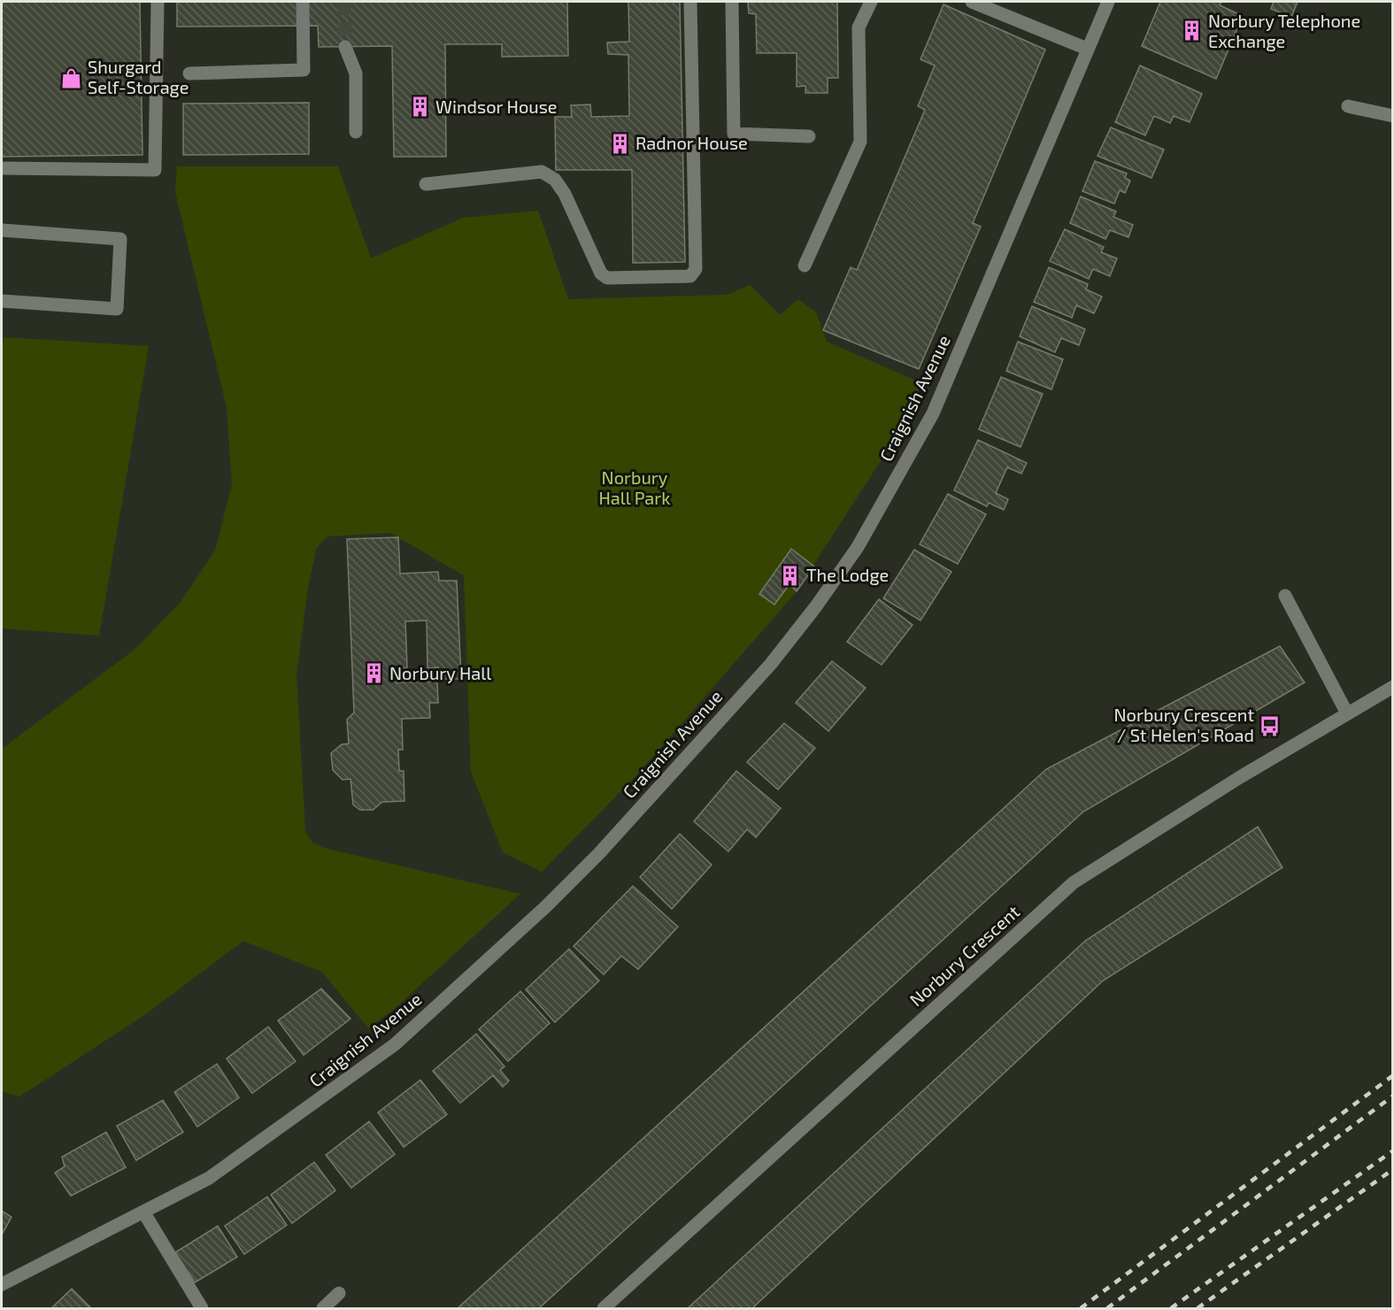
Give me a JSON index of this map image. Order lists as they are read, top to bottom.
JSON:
{
  "streets": {
    "street": ["Craignish Avenue", "Norbury Crescent"]
  },
  "parks": ["Norbury Hall Park"],
  "places": {
    "building": [
      "Norbury Telephone Exchange",
      "Windsor House",
      "Radnor House",
      "The Lodge",
      "Norbury Hall"
    ],
    "shop": ["Shurgard Self-Storage"],
    "bus stop": ["Norbury Crescent / St Helen's Road"]
  }
}
